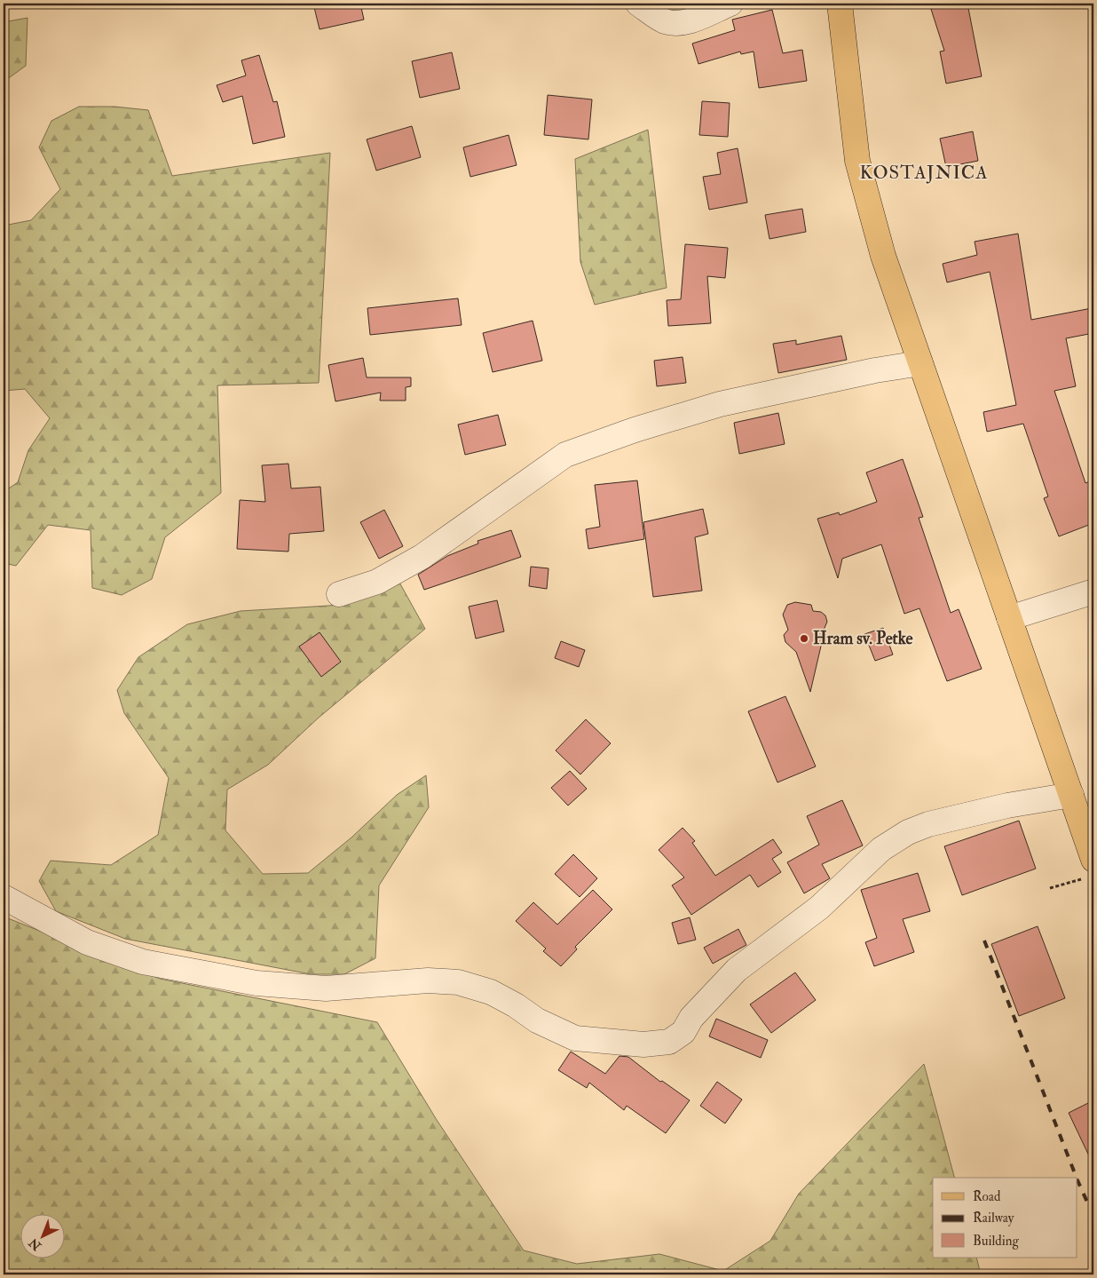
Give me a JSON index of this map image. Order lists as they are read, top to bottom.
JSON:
{
  "districts": ["KOSTAJNICA"],
  "places": ["Hram sv. Petke"],
  "legend": ["Road", "Railway", "Building"],
  "north": "bottom left"
}
